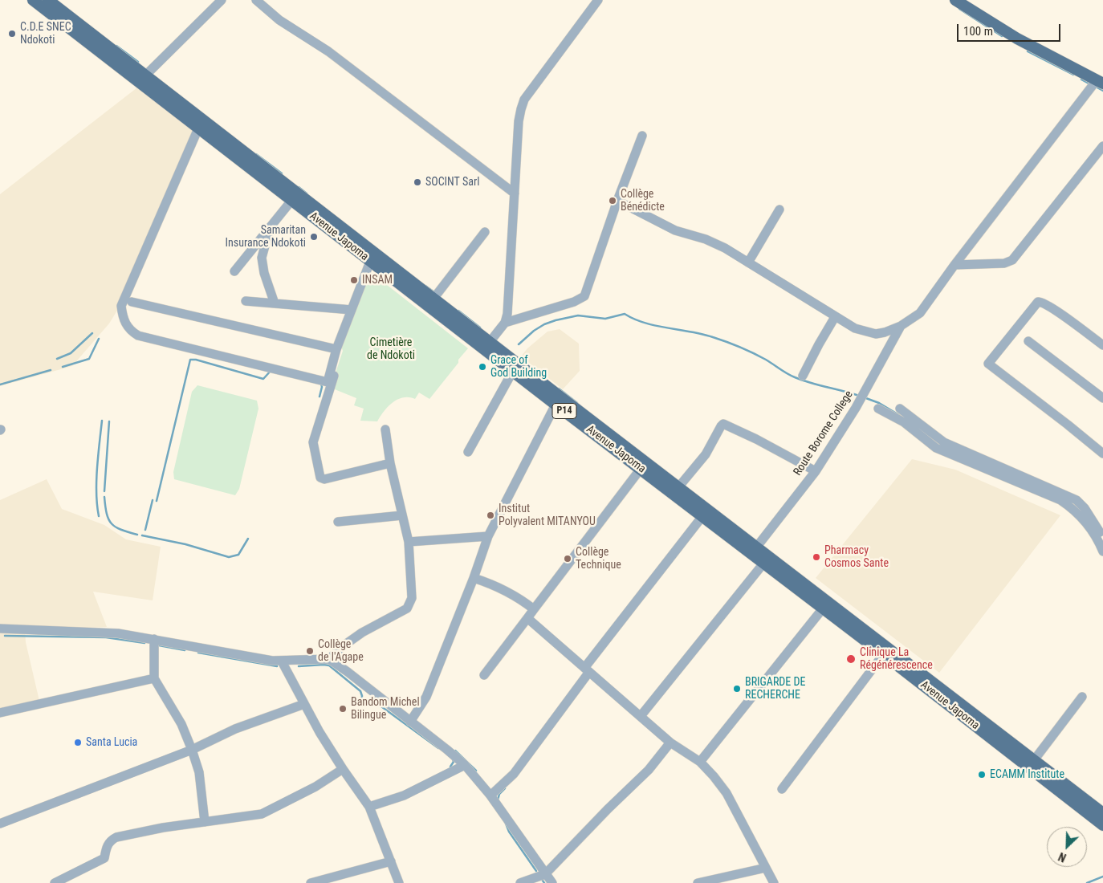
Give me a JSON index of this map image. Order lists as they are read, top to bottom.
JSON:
{
  "streets": {
    "main road": ["Avenue Japoma", "P14"],
    "street": ["Route Borome College"]
  },
  "crossings": [
    ["Avenue Japoma", "Route Borome College"]
  ],
  "parks": ["Cimetière de Ndokoti"],
  "places": [
    "C.D.E SNEC Ndokoti",
    "SOCINT Sarl",
    "Collège Bénédicte",
    "Samaritan Insurance Ndokoti",
    "INSAM",
    "Grace of God Building",
    "Institut Polyvalent MITANYOU",
    "Pharmacy Cosmos Sante",
    "Collège Technique",
    "Collège de l'Agape",
    "Clinique La Régénérescence",
    "BRIGARDE DE RECHERCHE",
    "Bandom Michel Bilingue",
    "Santa Lucia",
    "ECAMM Institute"
  ],
  "scale_bar": "100 m",
  "north": "bottom left"
}
